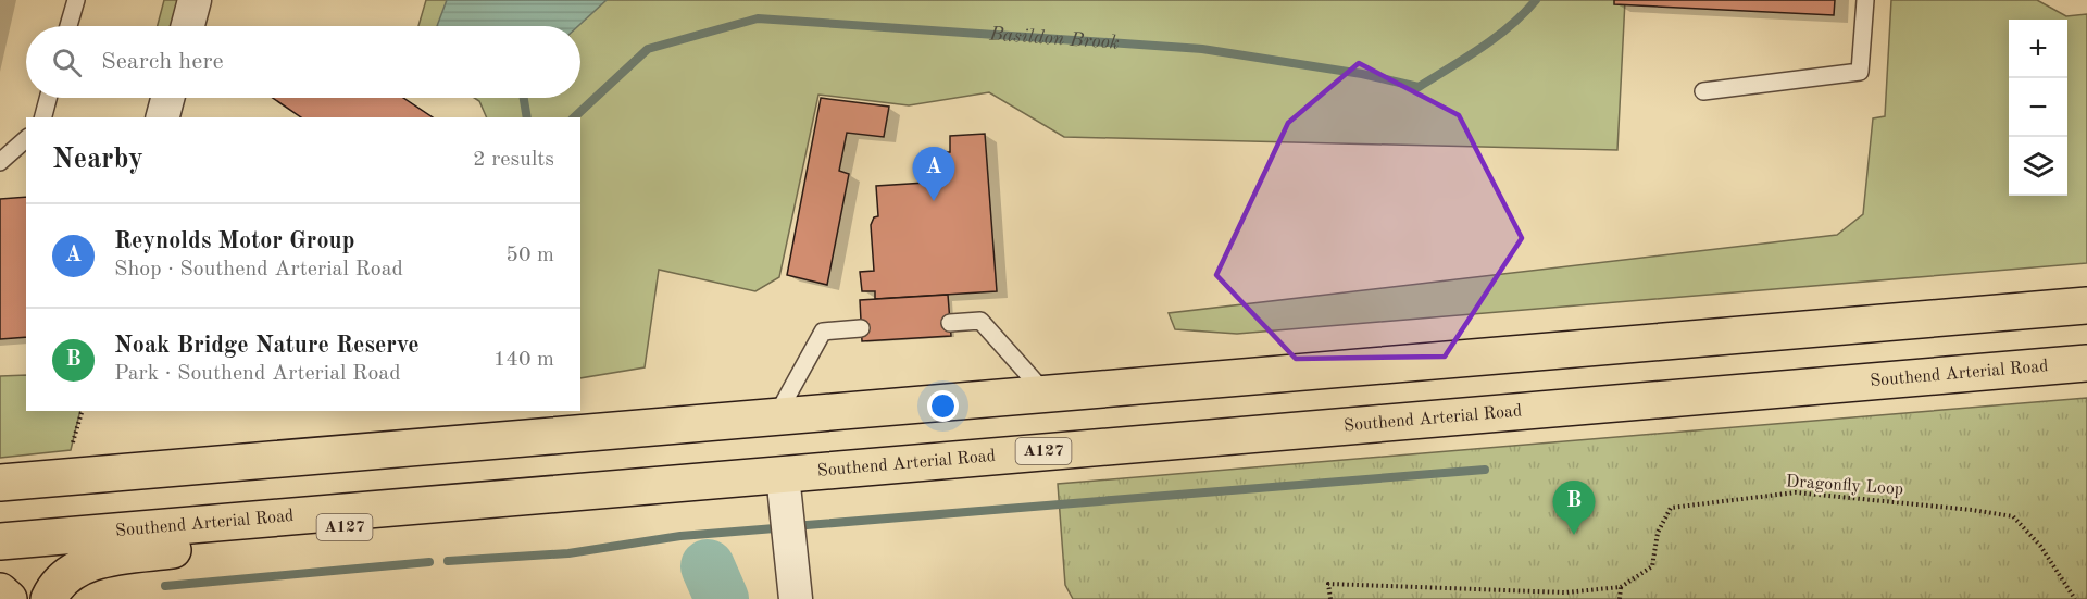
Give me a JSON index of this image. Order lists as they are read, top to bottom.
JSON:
{
  "streets": {
    "highway": ["Southend Arterial Road", "A127"],
    "path": ["Dragonfly Loop"]
  },
  "crossings": [
    ["Southend Arterial Road", "A127"]
  ],
  "water": ["Basildon Brook"],
  "page": {
    "map_buttons": ["+", "−"],
    "search": "Search here",
    "heading": ["Nearby", "2 results"],
    "pins": ["A", "B"],
    "list": [
      {
        "mark": "A",
        "name": "Reynolds Motor Group",
        "note": "Shop · Southend Arterial Road",
        "value": "50 m"
      },
      {
        "mark": "B",
        "name": "Noak Bridge Nature Reserve",
        "note": "Park · Southend Arterial Road",
        "value": "140 m"
      }
    ]
  }
}
